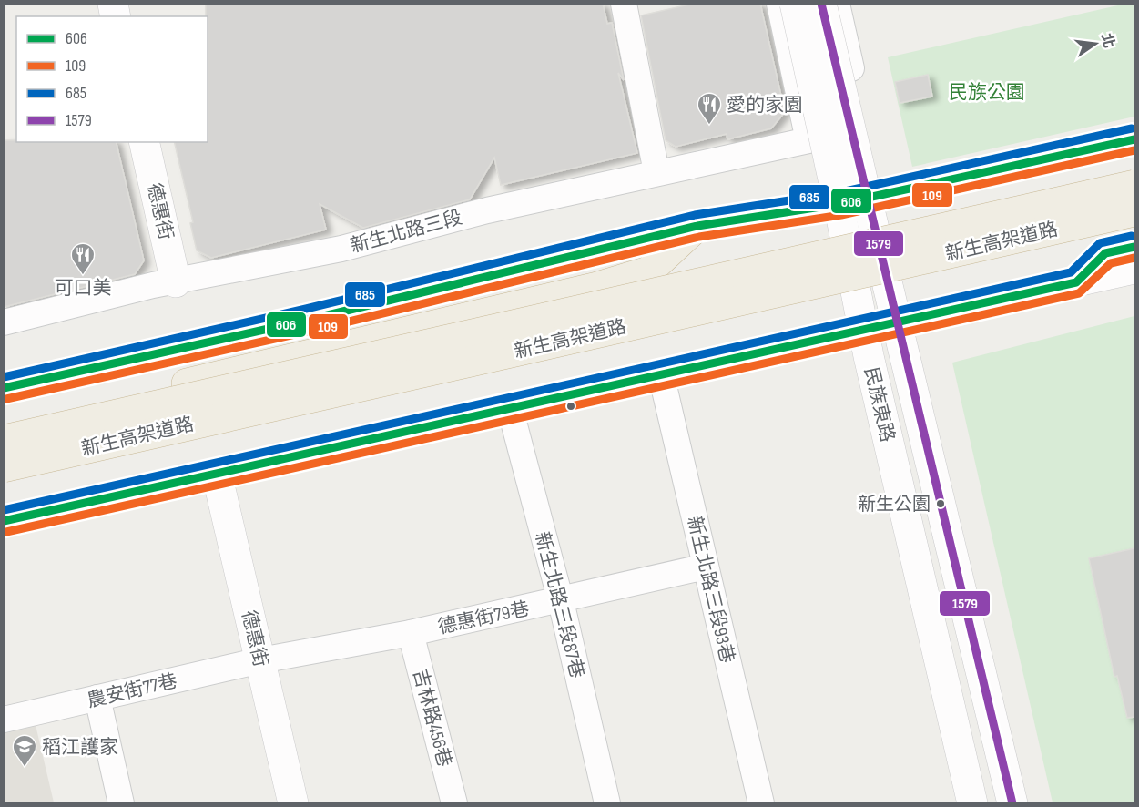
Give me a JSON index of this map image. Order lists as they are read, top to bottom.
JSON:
{
  "streets": {
    "highway": ["新生高架道路"],
    "street": [
      "德惠街",
      "新生北路三段",
      "民族東路",
      "新生北路三段93巷",
      "新生北路三段87巷",
      "德惠街79巷",
      "農安街77巷",
      "吉林路456巷"
    ]
  },
  "crossings": [
    ["德惠街", "新生北路三段"],
    ["德惠街", "德惠街79巷"],
    ["德惠街", "農安街77巷"],
    ["新生北路三段93巷", "德惠街79巷"],
    ["新生北路三段87巷", "德惠街79巷"],
    ["德惠街79巷", "農安街77巷"],
    ["德惠街79巷", "吉林路456巷"]
  ],
  "parks": ["民族公園"],
  "places": {
    "restaurant": ["愛的家園", "可口美"],
    "other": ["新生公園"],
    "school or university": ["稻江護家"]
  },
  "lines": [
    "transit line 1579",
    "transit line 685",
    "transit line 606",
    "transit line 109"
  ],
  "legend": [
    "606",
    "109",
    "685",
    "1579"
  ],
  "north": "right"
}
